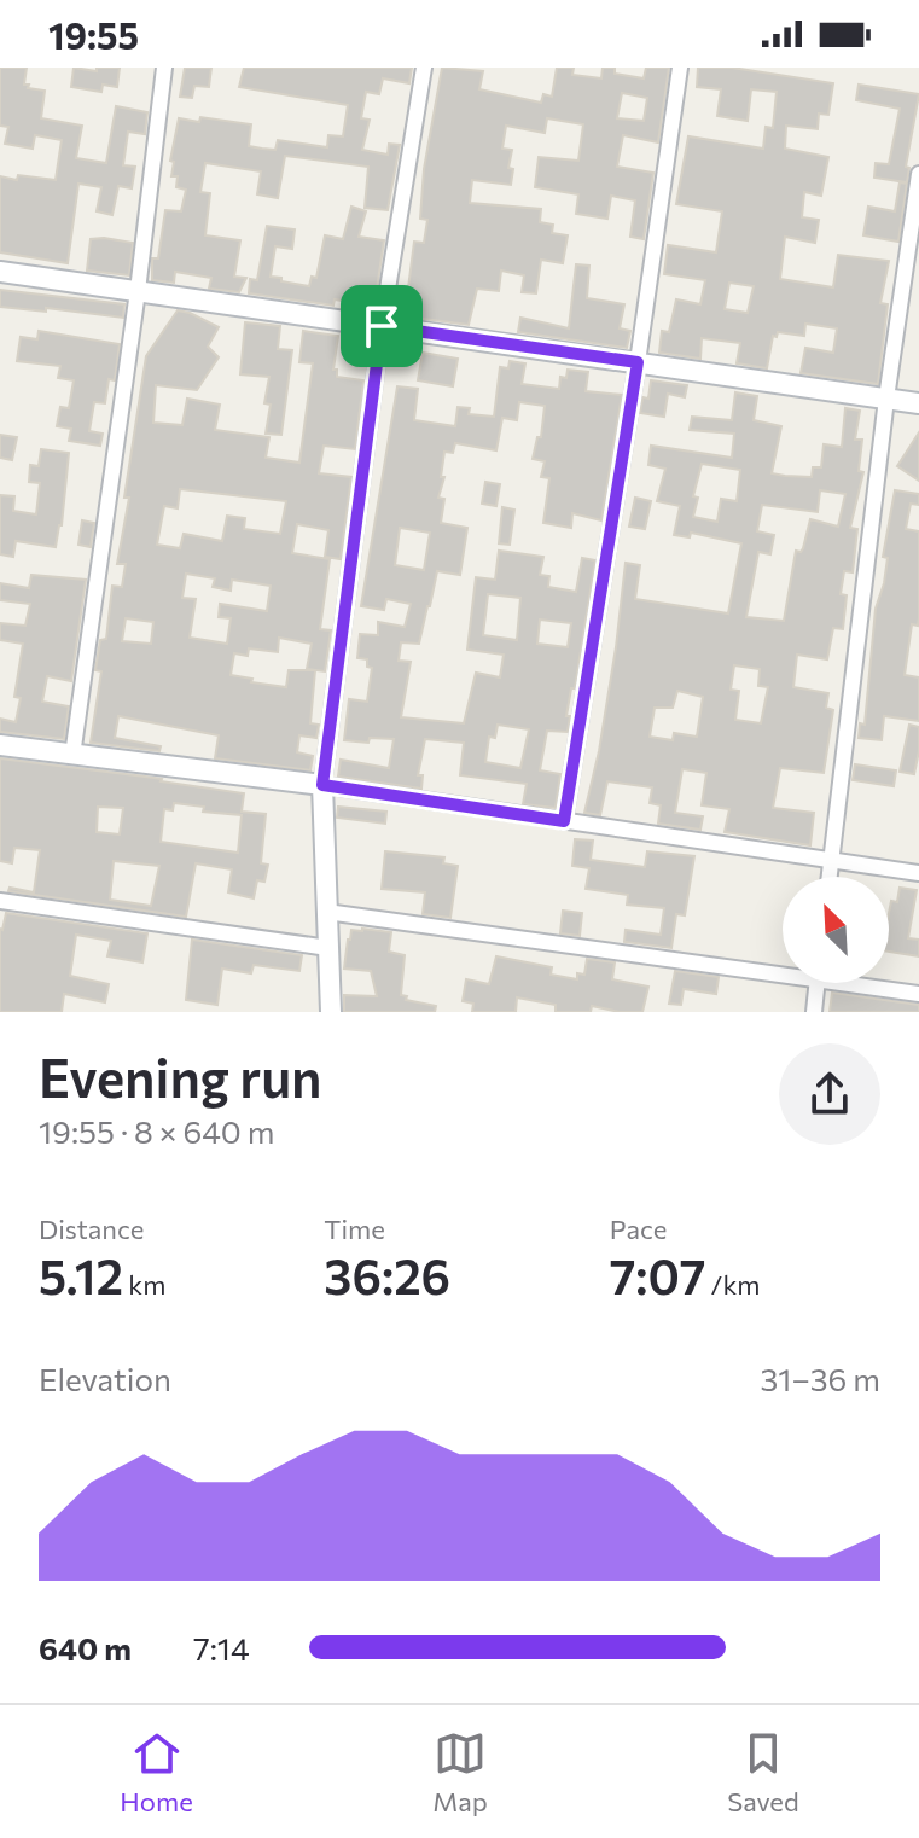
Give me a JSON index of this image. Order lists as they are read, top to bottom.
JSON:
{
  "north": "top left",
  "page": {
    "status": "19:55",
    "heading": ["Evening run", "19:55 · 8 × 640 m"],
    "stats": [
      ["Distance", "5.12 km"],
      ["Time", "36:26"],
      ["Pace", "7:07 /km"]
    ],
    "chart": ["Elevation", "31–36 m"],
    "list": [
      {
        "name": "640 m",
        "note": "7:14"
      }
    ],
    "tabs": ["Home", "Map", "Saved"]
  }
}
